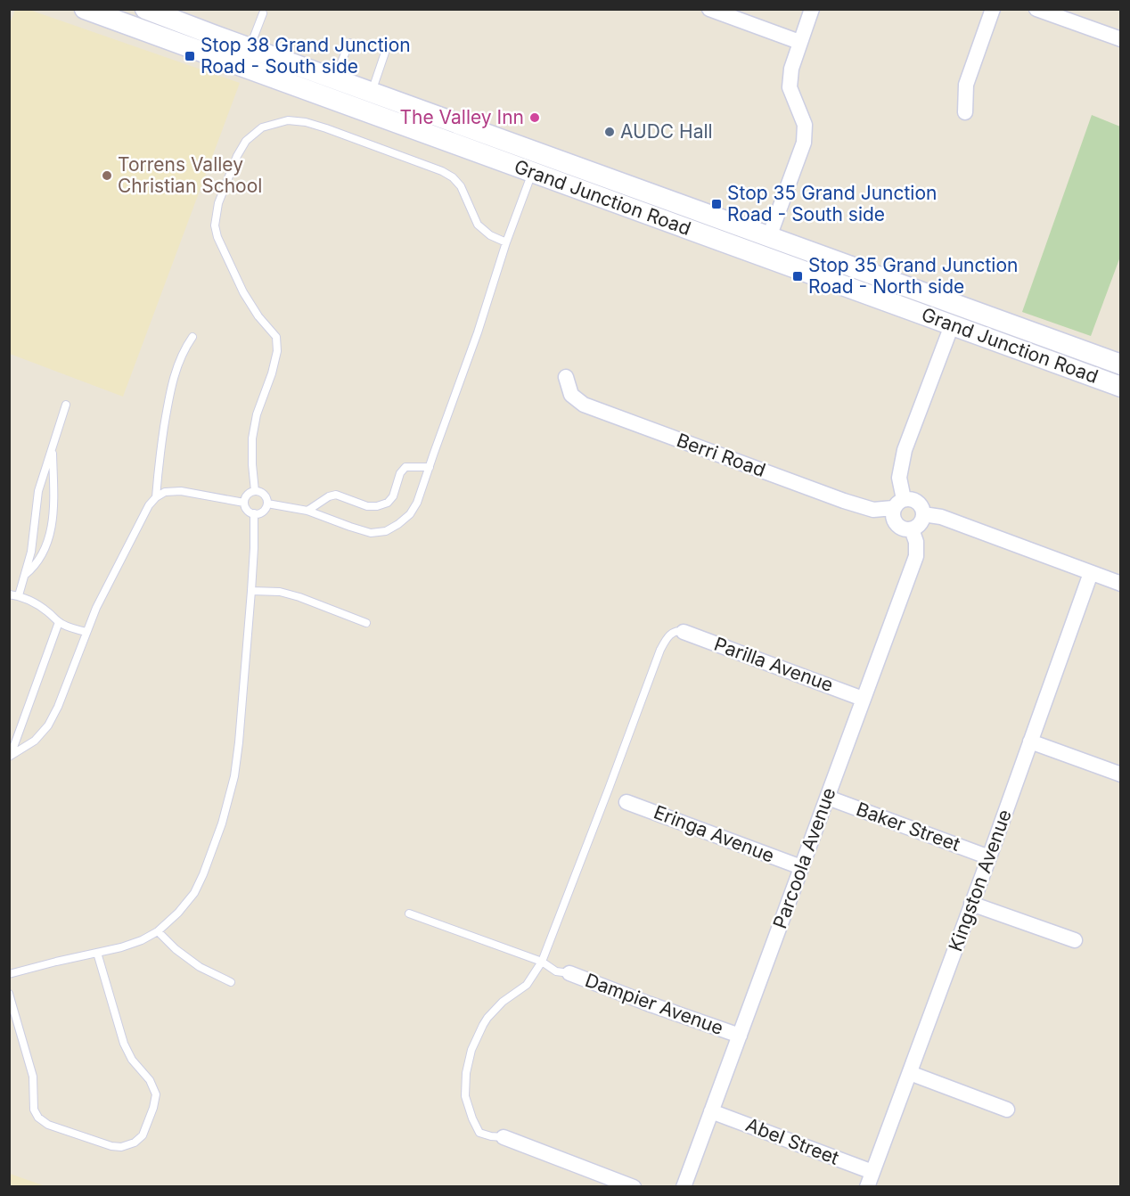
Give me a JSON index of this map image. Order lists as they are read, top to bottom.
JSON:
{
  "streets": {
    "main road": ["Grand Junction Road"],
    "street": [
      "Berri Road",
      "Parilla Avenue",
      "Baker Street",
      "Eringa Avenue",
      "Parcoola Avenue",
      "Kingston Avenue",
      "Dampier Avenue",
      "Abel Street"
    ]
  },
  "crossings": [
    ["Berri Road", "Parcoola Avenue"],
    ["Parilla Avenue", "Parcoola Avenue"],
    ["Baker Street", "Parcoola Avenue"],
    ["Baker Street", "Kingston Avenue"],
    ["Eringa Avenue", "Parcoola Avenue"],
    ["Parcoola Avenue", "Dampier Avenue"],
    ["Parcoola Avenue", "Abel Street"],
    ["Kingston Avenue", "Abel Street"]
  ],
  "places": {
    "transit": ["Stop 38 Grand Junction Road - South side", "Stop 35 Grand Junction Road - South side", "Stop 35 Grand Junction Road - North side"],
    "other": ["The Valley Inn", "AUDC Hall", "Torrens Valley Christian School"]
  }
}
